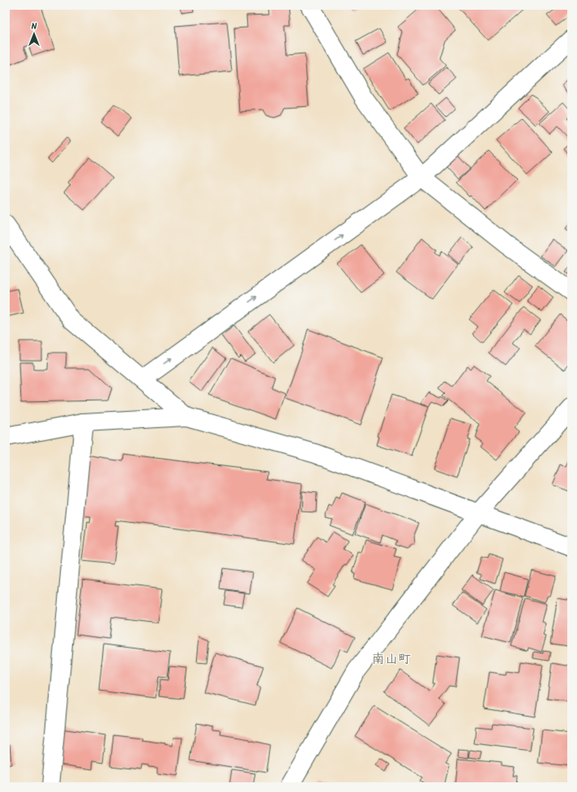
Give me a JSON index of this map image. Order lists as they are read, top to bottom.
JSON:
{
  "districts": ["南山町"],
  "north": "top"
}
